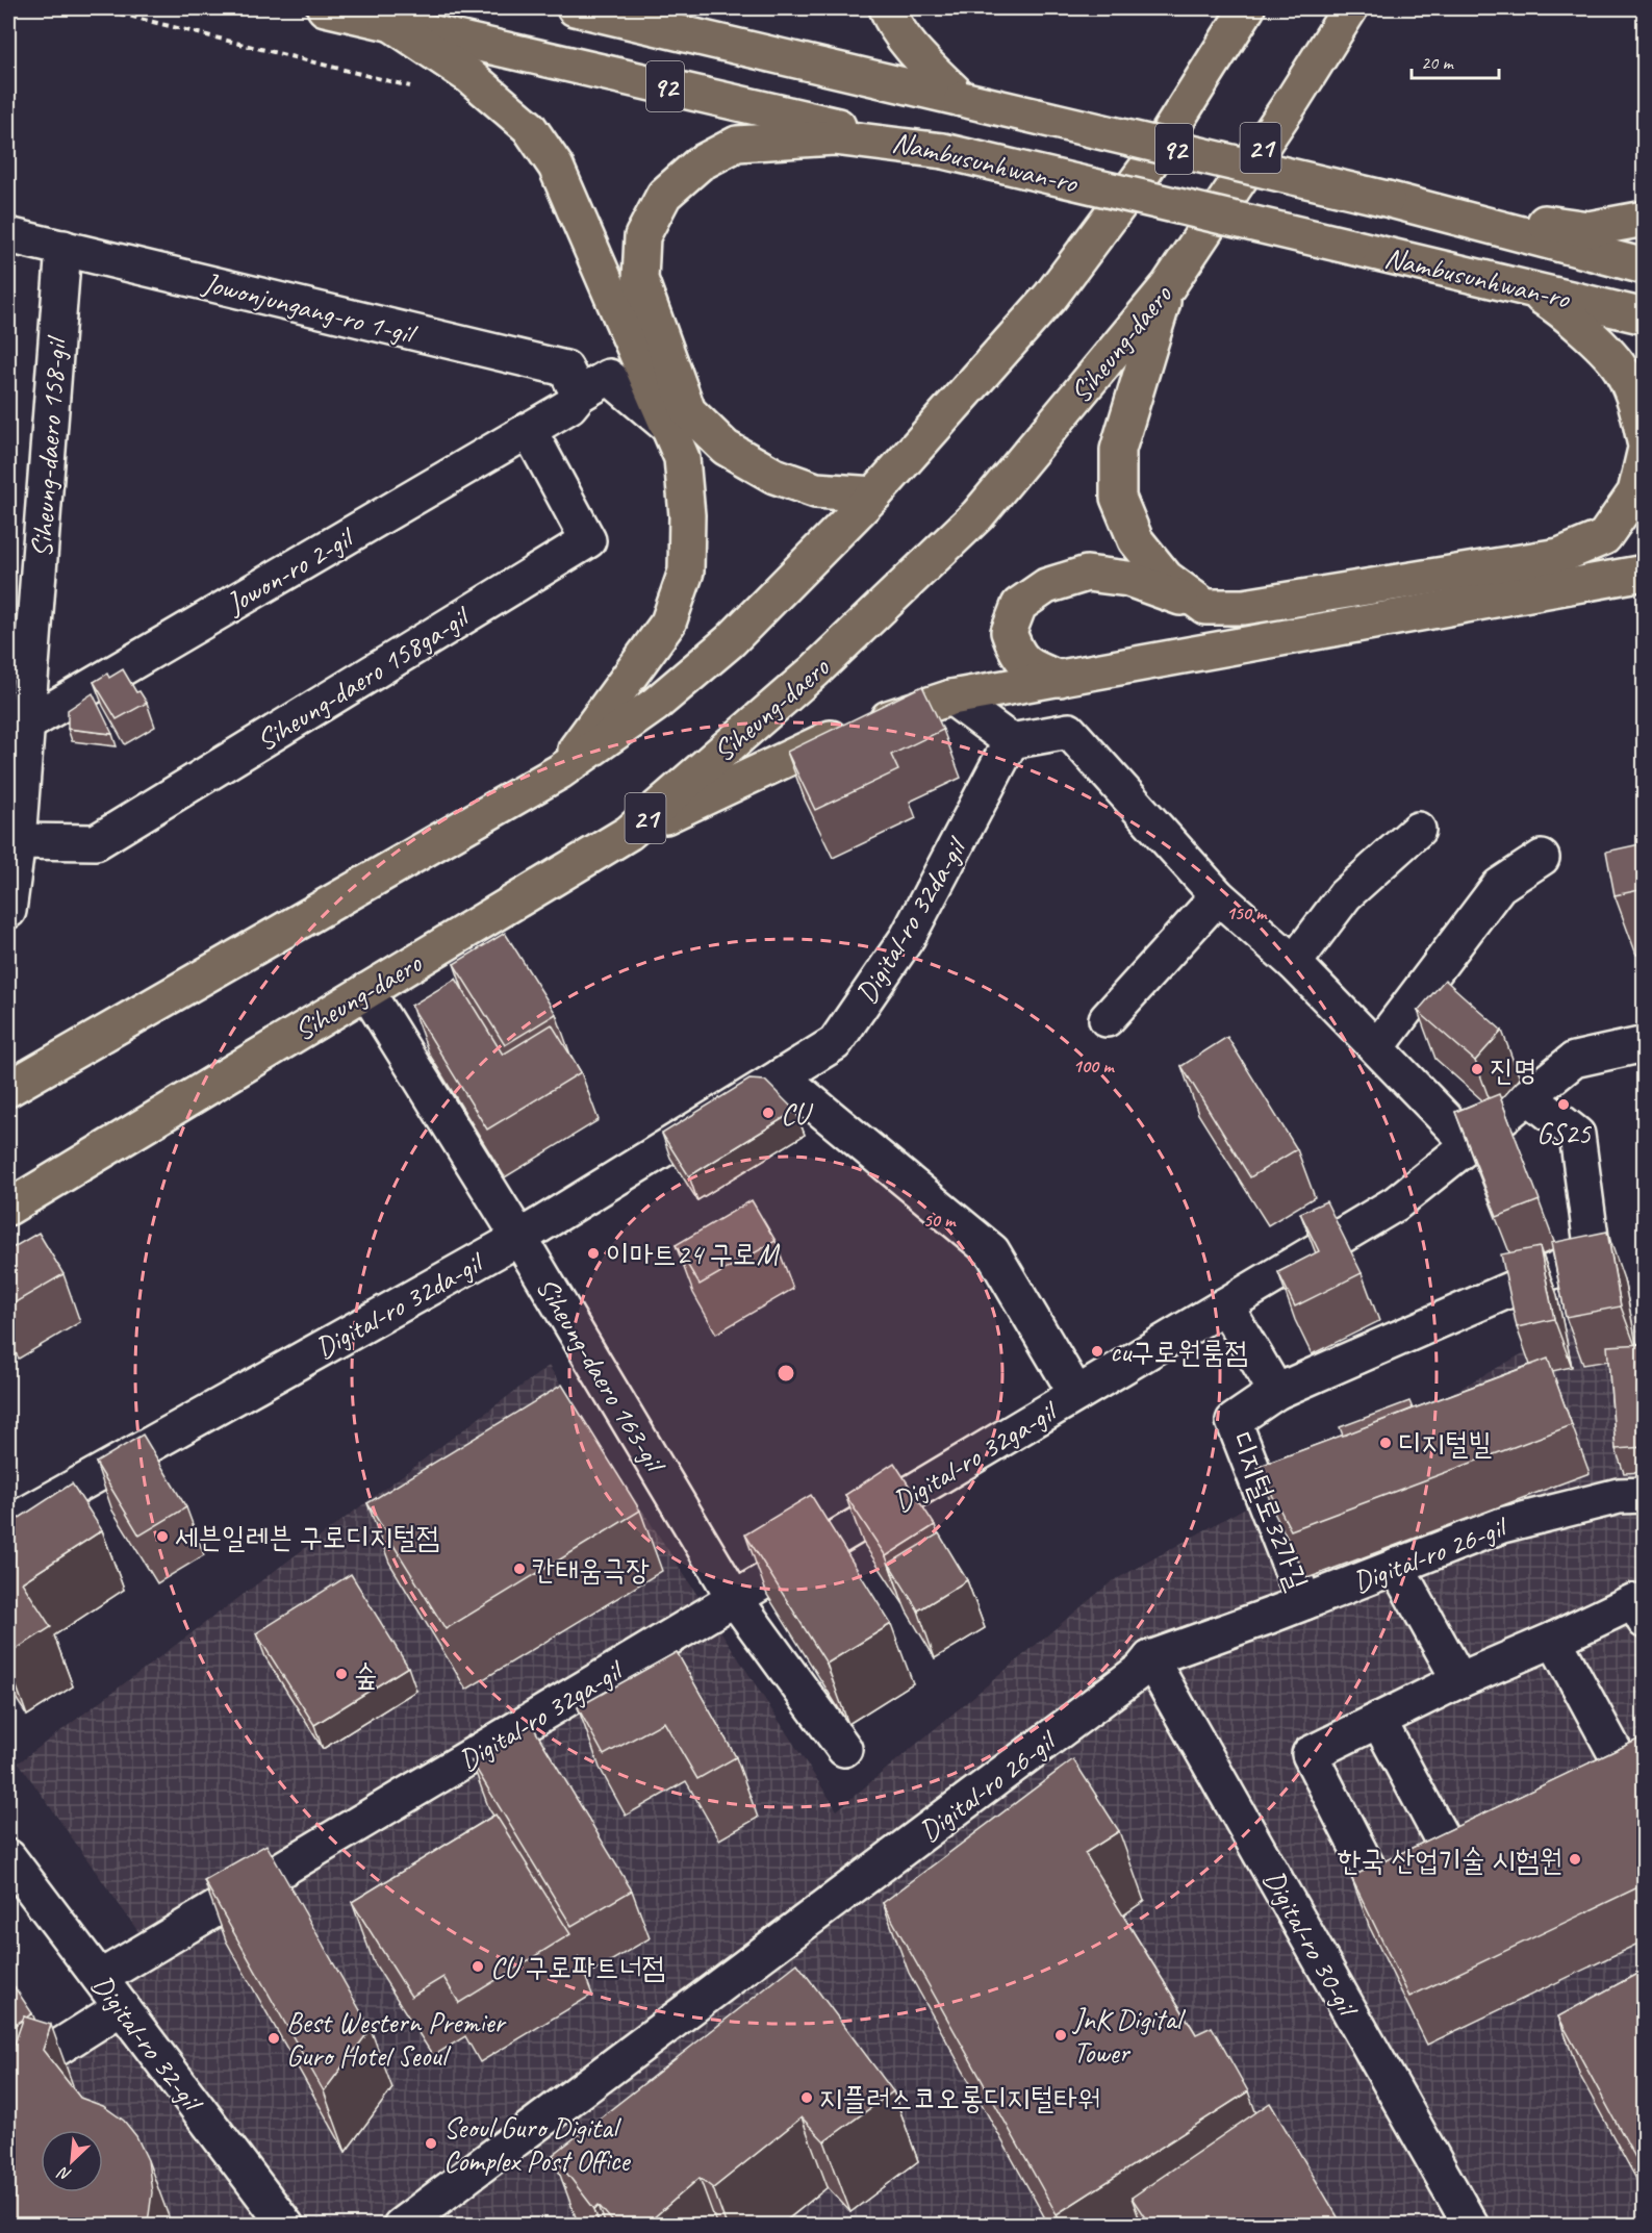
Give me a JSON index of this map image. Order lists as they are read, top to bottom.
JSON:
{
  "streets": {
    "main road": [
      "92",
      "21",
      "Nambusunhwan-ro",
      "Siheung-daero"
    ],
    "street": [
      "Jowonjungang-ro 1-gil",
      "Siheung-daero 158-gil",
      "Jowon-ro 2-gil",
      "Siheung-daero 158ga-gil",
      "Digital-ro 32da-gil",
      "Siheung-daero 163-gil",
      "Digital-ro 32ga-gil",
      "디지털로32가길",
      "Digital-ro 26-gil",
      "Digital-ro 30-gil",
      "Digital-ro 32-gil"
    ]
  },
  "crossings": [
    ["Jowonjungang-ro 1-gil", "Siheung-daero 158-gil"],
    ["Jowonjungang-ro 1-gil", "Jowon-ro 2-gil"],
    ["Siheung-daero", "Siheung-daero 163-gil"],
    ["Siheung-daero 158-gil", "Jowon-ro 2-gil"],
    ["Siheung-daero 158-gil", "Siheung-daero 158ga-gil"],
    ["Jowon-ro 2-gil", "Siheung-daero 158ga-gil"],
    ["Digital-ro 32da-gil", "Siheung-daero 163-gil"],
    ["Siheung-daero 163-gil", "Digital-ro 32ga-gil"],
    ["Digital-ro 32ga-gil", "디지털로32가길"],
    ["Digital-ro 32ga-gil", "Digital-ro 32-gil"],
    ["디지털로32가길", "Digital-ro 26-gil"],
    ["Digital-ro 26-gil", "Digital-ro 30-gil"]
  ],
  "places": [
    "진명",
    "GS25",
    "CU",
    "이마트24 구로M",
    "cu구로원룸점",
    "디지털빌",
    "세븐일레븐 구로디지털점",
    "칸태움극장",
    "숲",
    "한국 산업기술 시험원",
    "CU 구로파트너점",
    "JnK Digital Tower",
    "Best Western Premier Guro Hotel Seoul",
    "지플러스코오롱디지털타워",
    "Seoul Guro Digital Complex Post Office"
  ],
  "scale_bar": "20 m",
  "north": "bottom left",
  "rings": ["150 m", "100 m", "50 m"]
}
